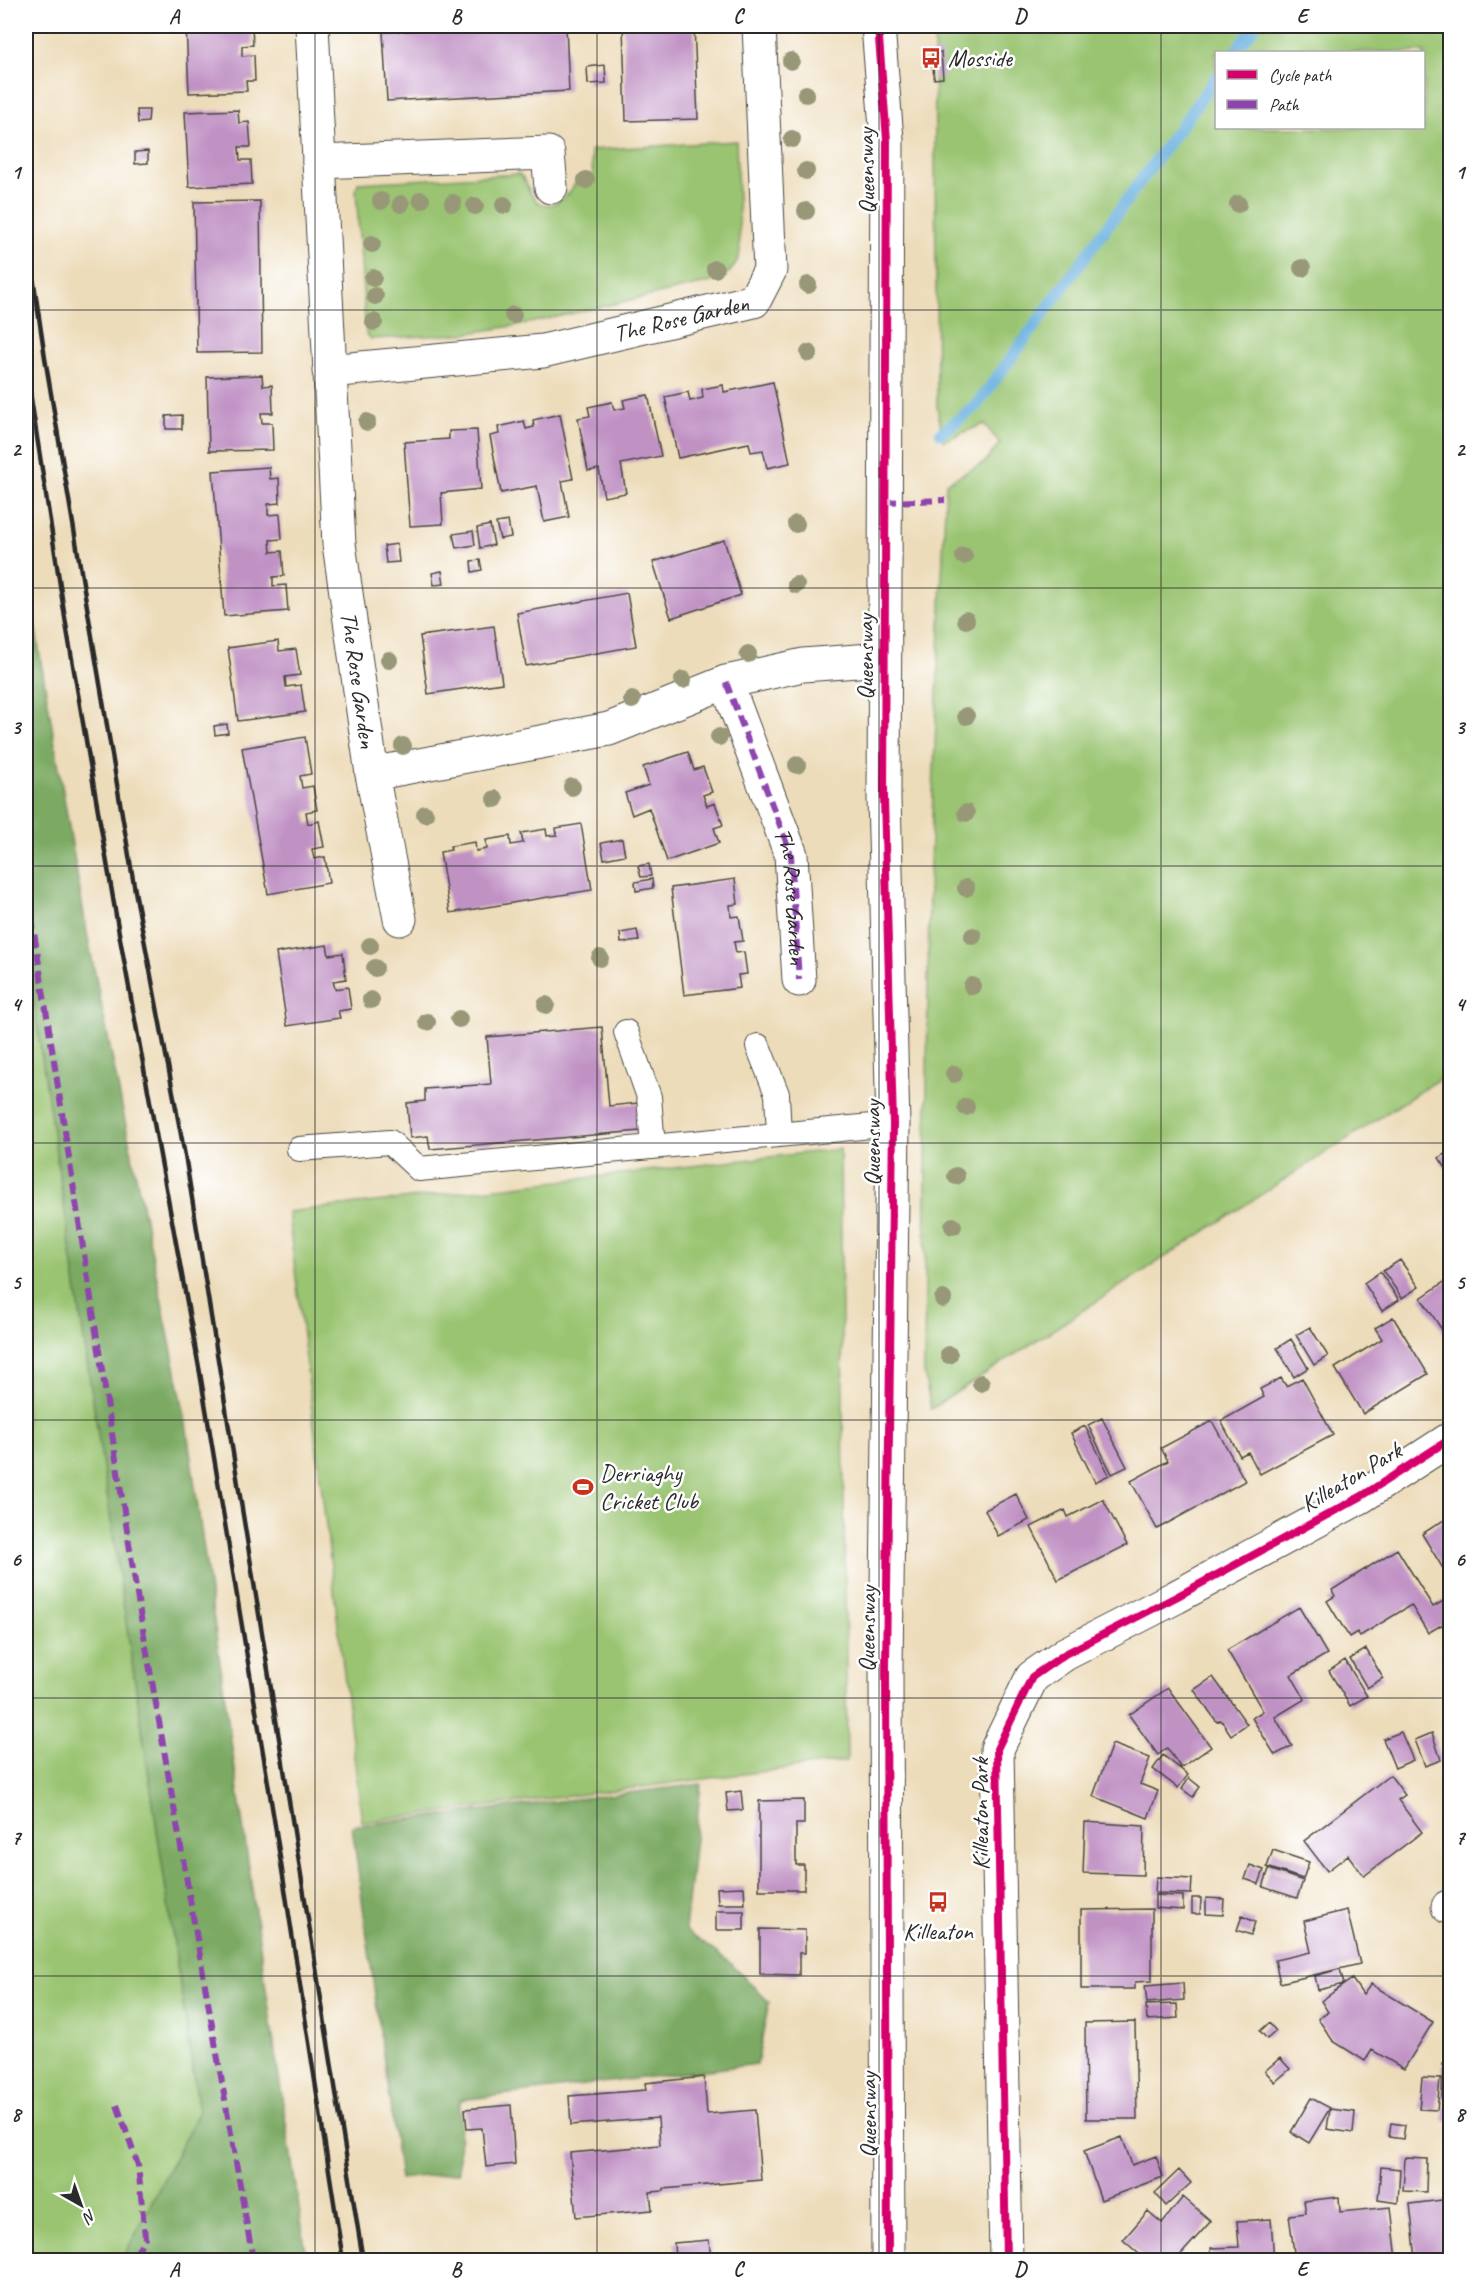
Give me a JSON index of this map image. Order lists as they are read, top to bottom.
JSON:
{
  "streets": {
    "street": ["Queensway", "The Rose Garden", "Killeaton Park"]
  },
  "crossings": [
    ["Queensway", "The Rose Garden"]
  ],
  "places": {
    "bus stop": ["Mosside", "Killeaton"],
    "sports": ["Derriaghy Cricket Club"]
  },
  "legend": ["Cycle path", "Path"],
  "north": "bottom right",
  "grid": {
    "columns": [
      "A",
      "B",
      "C",
      "D",
      "E"
    ],
    "rows": [
      "1",
      "2",
      "3",
      "4",
      "5",
      "6",
      "7",
      "8"
    ]
  }
}
